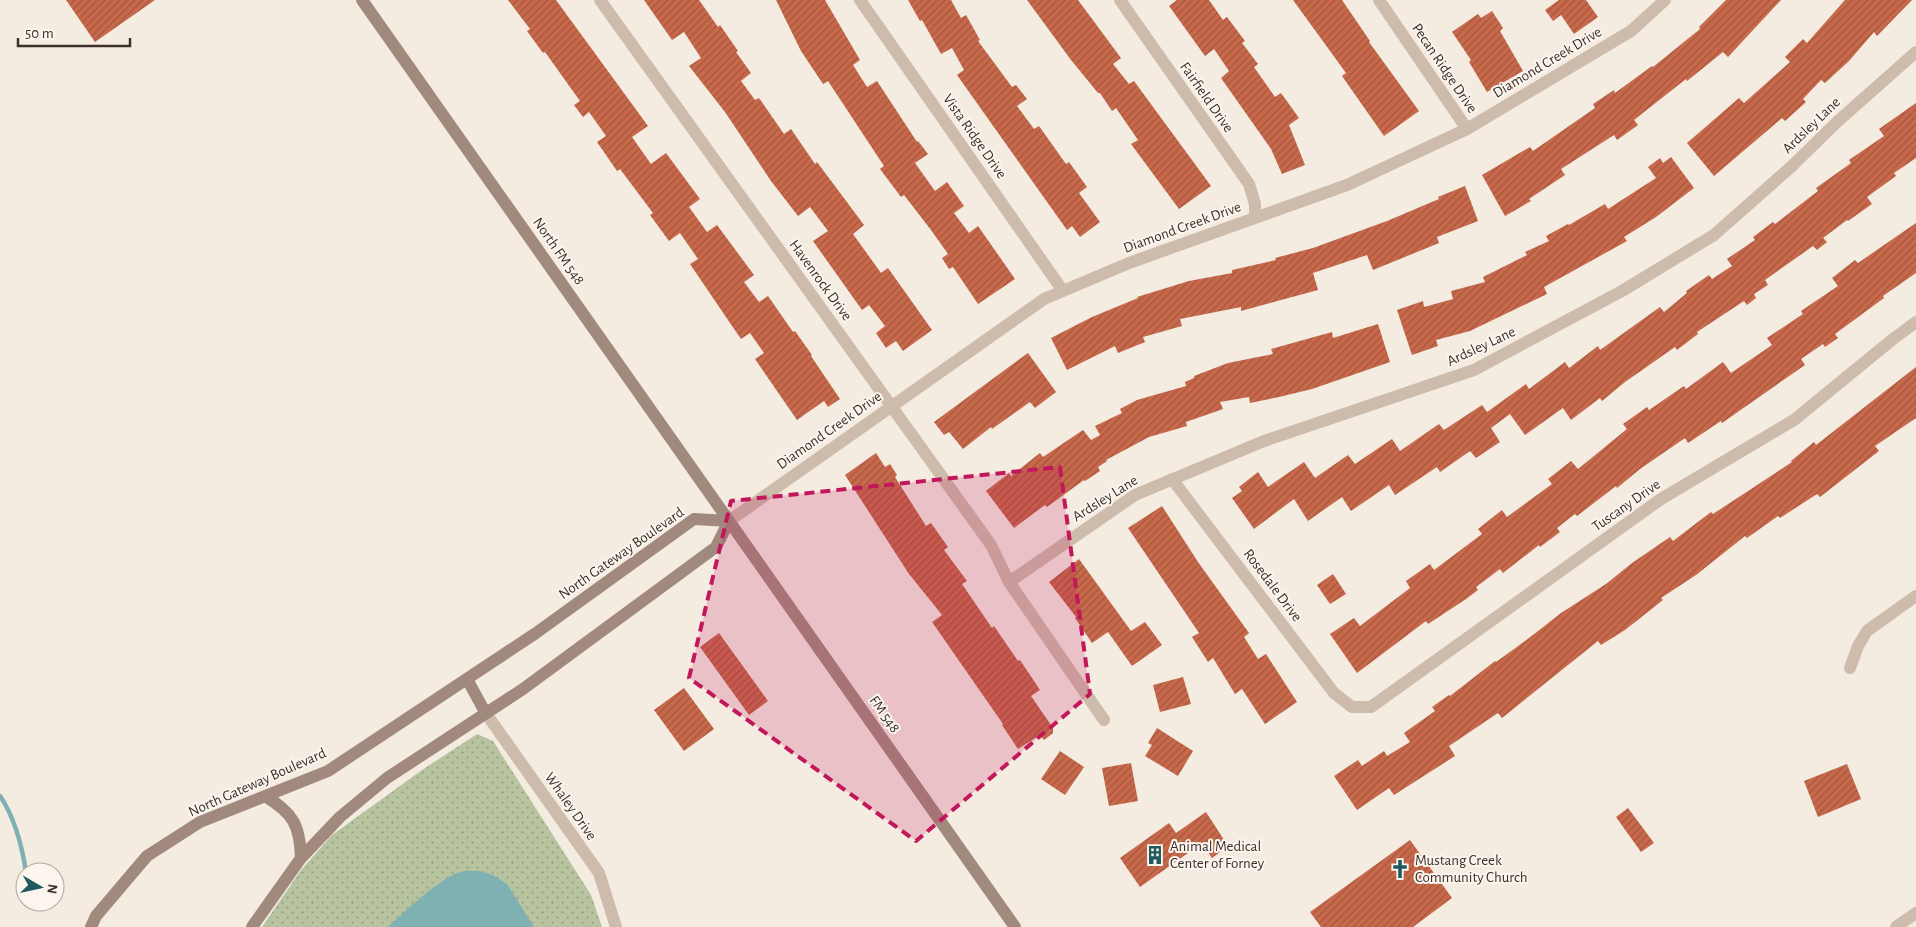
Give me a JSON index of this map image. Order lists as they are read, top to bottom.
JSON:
{
  "streets": {
    "main road": ["North FM 548", "North Gateway Boulevard", "FM 548"],
    "street": [
      "Diamond Creek Drive",
      "Pecan Ridge Drive",
      "Fairfield Drive",
      "Ardsley Lane",
      "Vista Ridge Drive",
      "Havenrock Drive",
      "Tuscany Drive",
      "Rosedale Drive",
      "Whaley Drive"
    ]
  },
  "crossings": [
    ["Diamond Creek Drive", "Pecan Ridge Drive"],
    ["Diamond Creek Drive", "Fairfield Drive"],
    ["Diamond Creek Drive", "Vista Ridge Drive"],
    ["Diamond Creek Drive", "North FM 548"],
    ["Diamond Creek Drive", "Havenrock Drive"],
    ["Diamond Creek Drive", "North Gateway Boulevard"],
    ["Diamond Creek Drive", "FM 548"],
    ["Ardsley Lane", "Havenrock Drive"],
    ["Ardsley Lane", "Rosedale Drive"],
    ["North FM 548", "North Gateway Boulevard"],
    ["North FM 548", "FM 548"],
    ["Tuscany Drive", "Rosedale Drive"],
    ["North Gateway Boulevard", "FM 548"]
  ],
  "places": {
    "building": ["Animal Medical Center of Forney"],
    "church": ["Mustang Creek Community Church"]
  },
  "scale_bar": "50 m",
  "north": "right"
}
